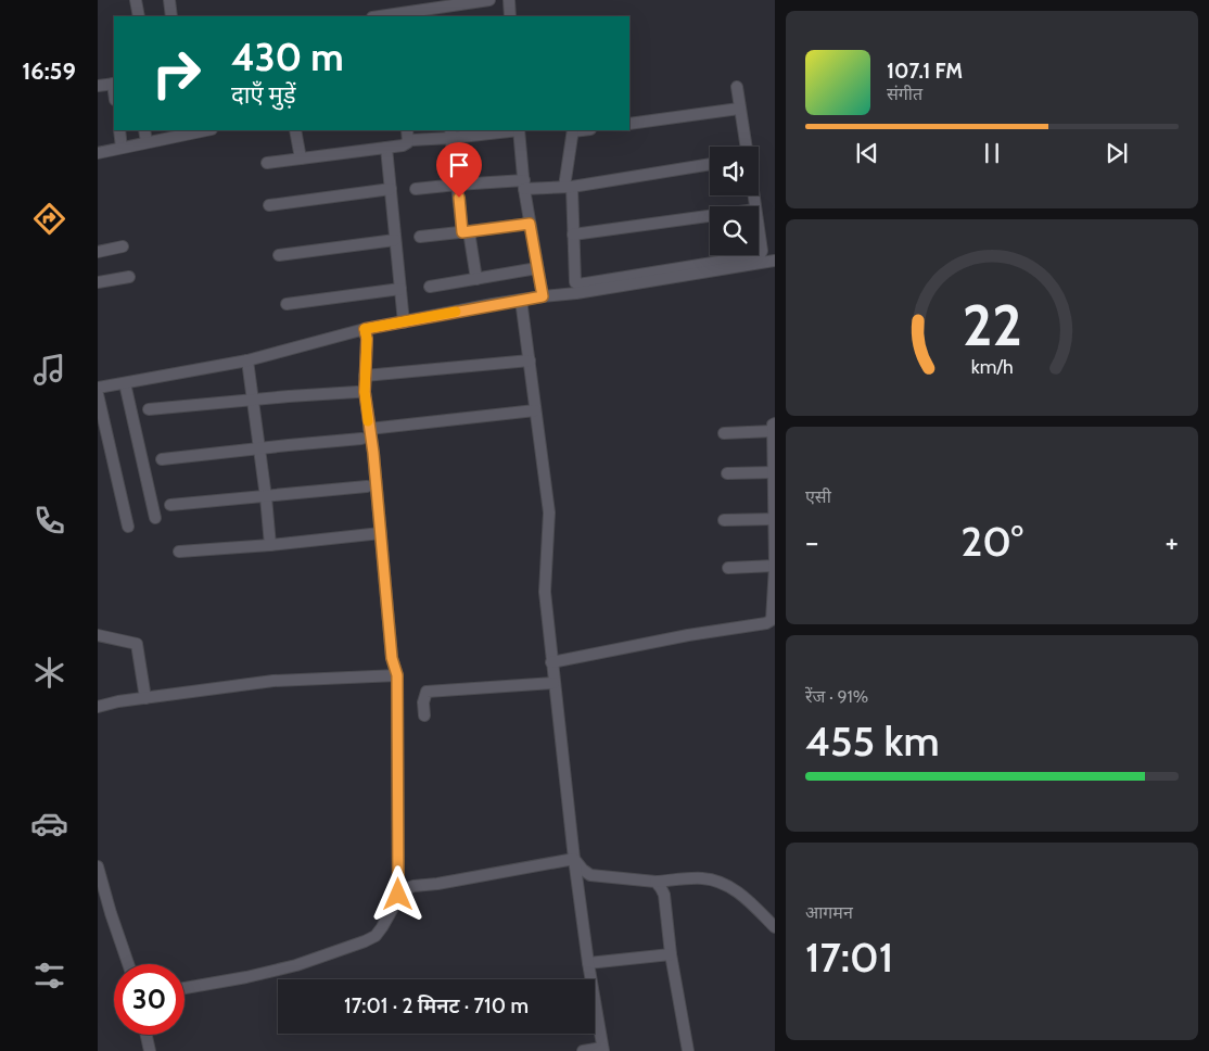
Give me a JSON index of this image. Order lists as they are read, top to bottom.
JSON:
{
  "page": {
    "tabs": "16:59",
    "turn": ["430 m", "दाएँ मुड़ें"],
    "song": ["107.1 FM", "संगीत"],
    "tile": [
      "एसी",
      ["रेंज · 91%", "455 km"],
      ["आगमन", "17:01"]
    ],
    "heat": ["−", "20°", "+"],
    "limit": "30",
    "trip": "17:01 · 2 मिनट · 710 m",
    "gauge": ["22", "km/h"]
  }
}
